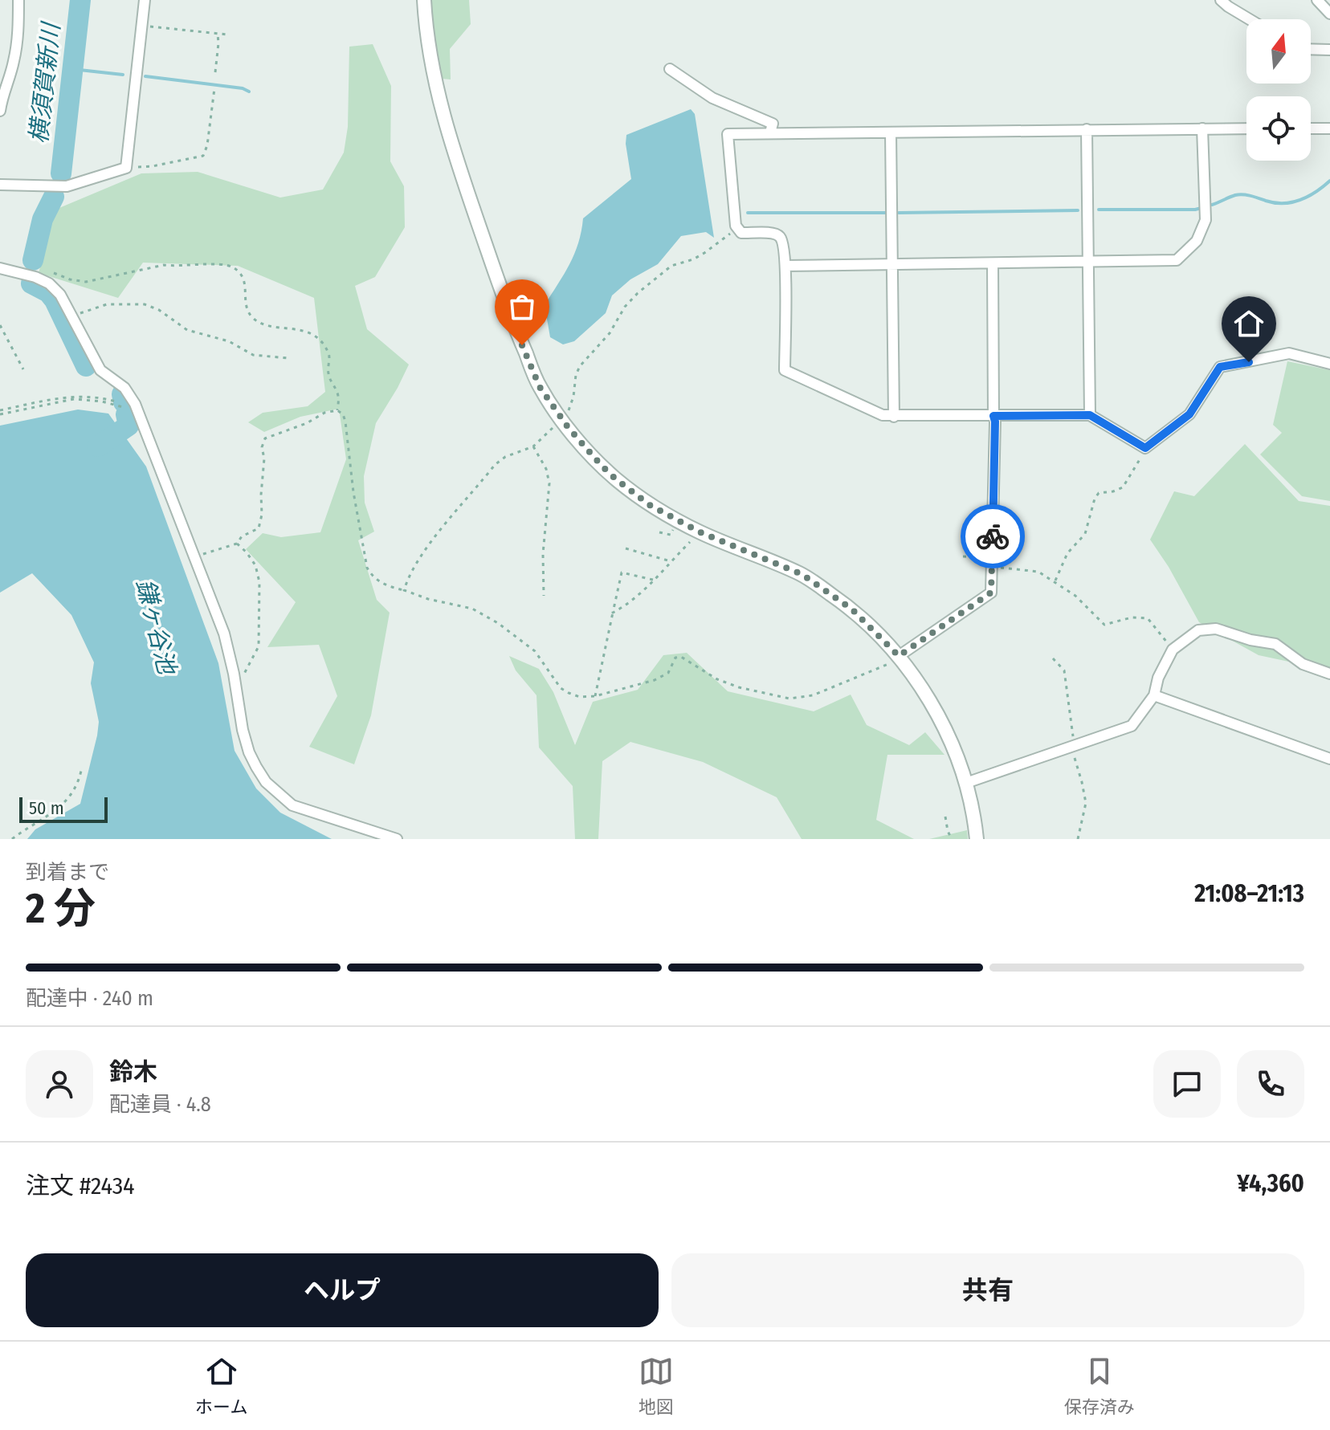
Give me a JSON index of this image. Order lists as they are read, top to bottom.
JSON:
{
  "water": ["横須賀新川", "鎌ヶ谷池"],
  "scale_bar": "50 m",
  "north": "top",
  "page": {
    "scale": "50 m",
    "heading": ["2 分", "到着まで", "21:08–21:13"],
    "panel": [
      "鈴木",
      "配達員 · 4.8",
      "注文 #2434",
      "¥4,360"
    ],
    "bar": "配達中 · 240 m",
    "buttons": ["ヘルプ", "共有"],
    "tabs": ["ホーム", "地図", "保存済み"]
  }
}
